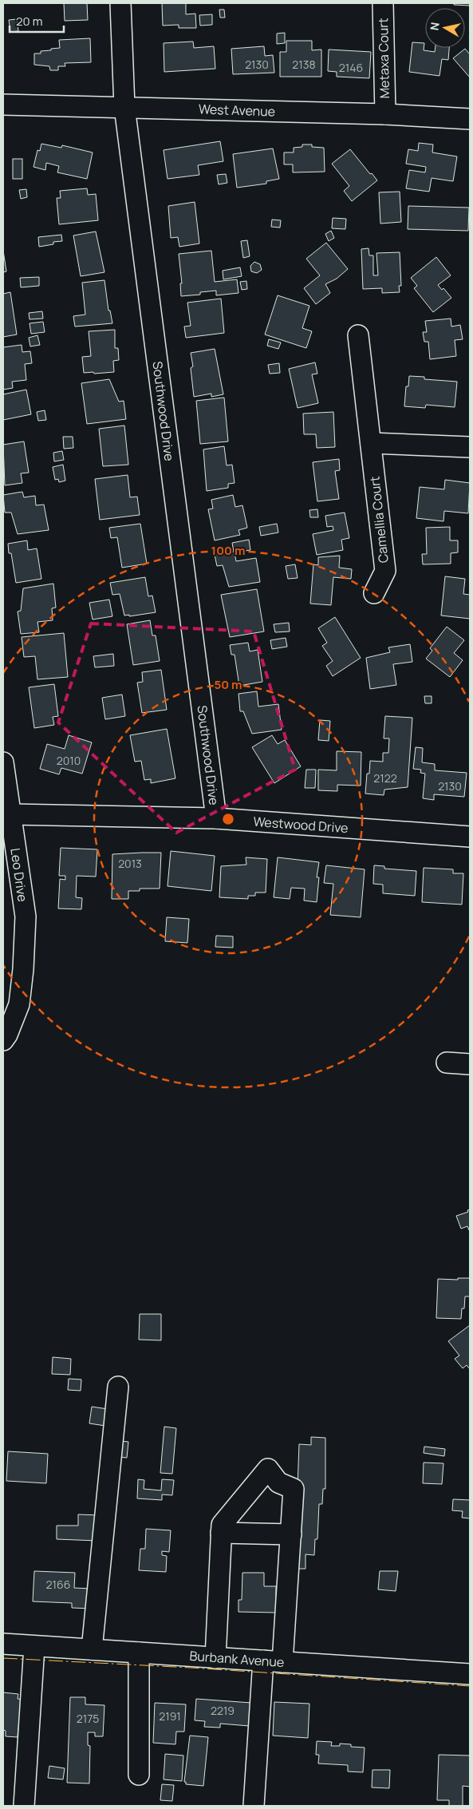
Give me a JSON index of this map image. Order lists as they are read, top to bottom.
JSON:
{
  "streets": {
    "street": [
      "Metaxa Court",
      "West Avenue",
      "Southwood Drive",
      "Camellia Court",
      "Westwood Drive",
      "Leo Drive",
      "Burbank Avenue"
    ]
  },
  "crossings": [
    ["Metaxa Court", "West Avenue"],
    ["West Avenue", "Southwood Drive"],
    ["Southwood Drive", "Westwood Drive"],
    ["Westwood Drive", "Leo Drive"]
  ],
  "house_numbers": [
    "2130",
    "2138",
    "2146",
    "2010",
    "2122",
    "2130",
    "2013",
    "2166",
    "2219",
    "2191",
    "2175"
  ],
  "scale_bar": "20 m",
  "north": "left",
  "rings": ["100 m", "50 m"]
}
